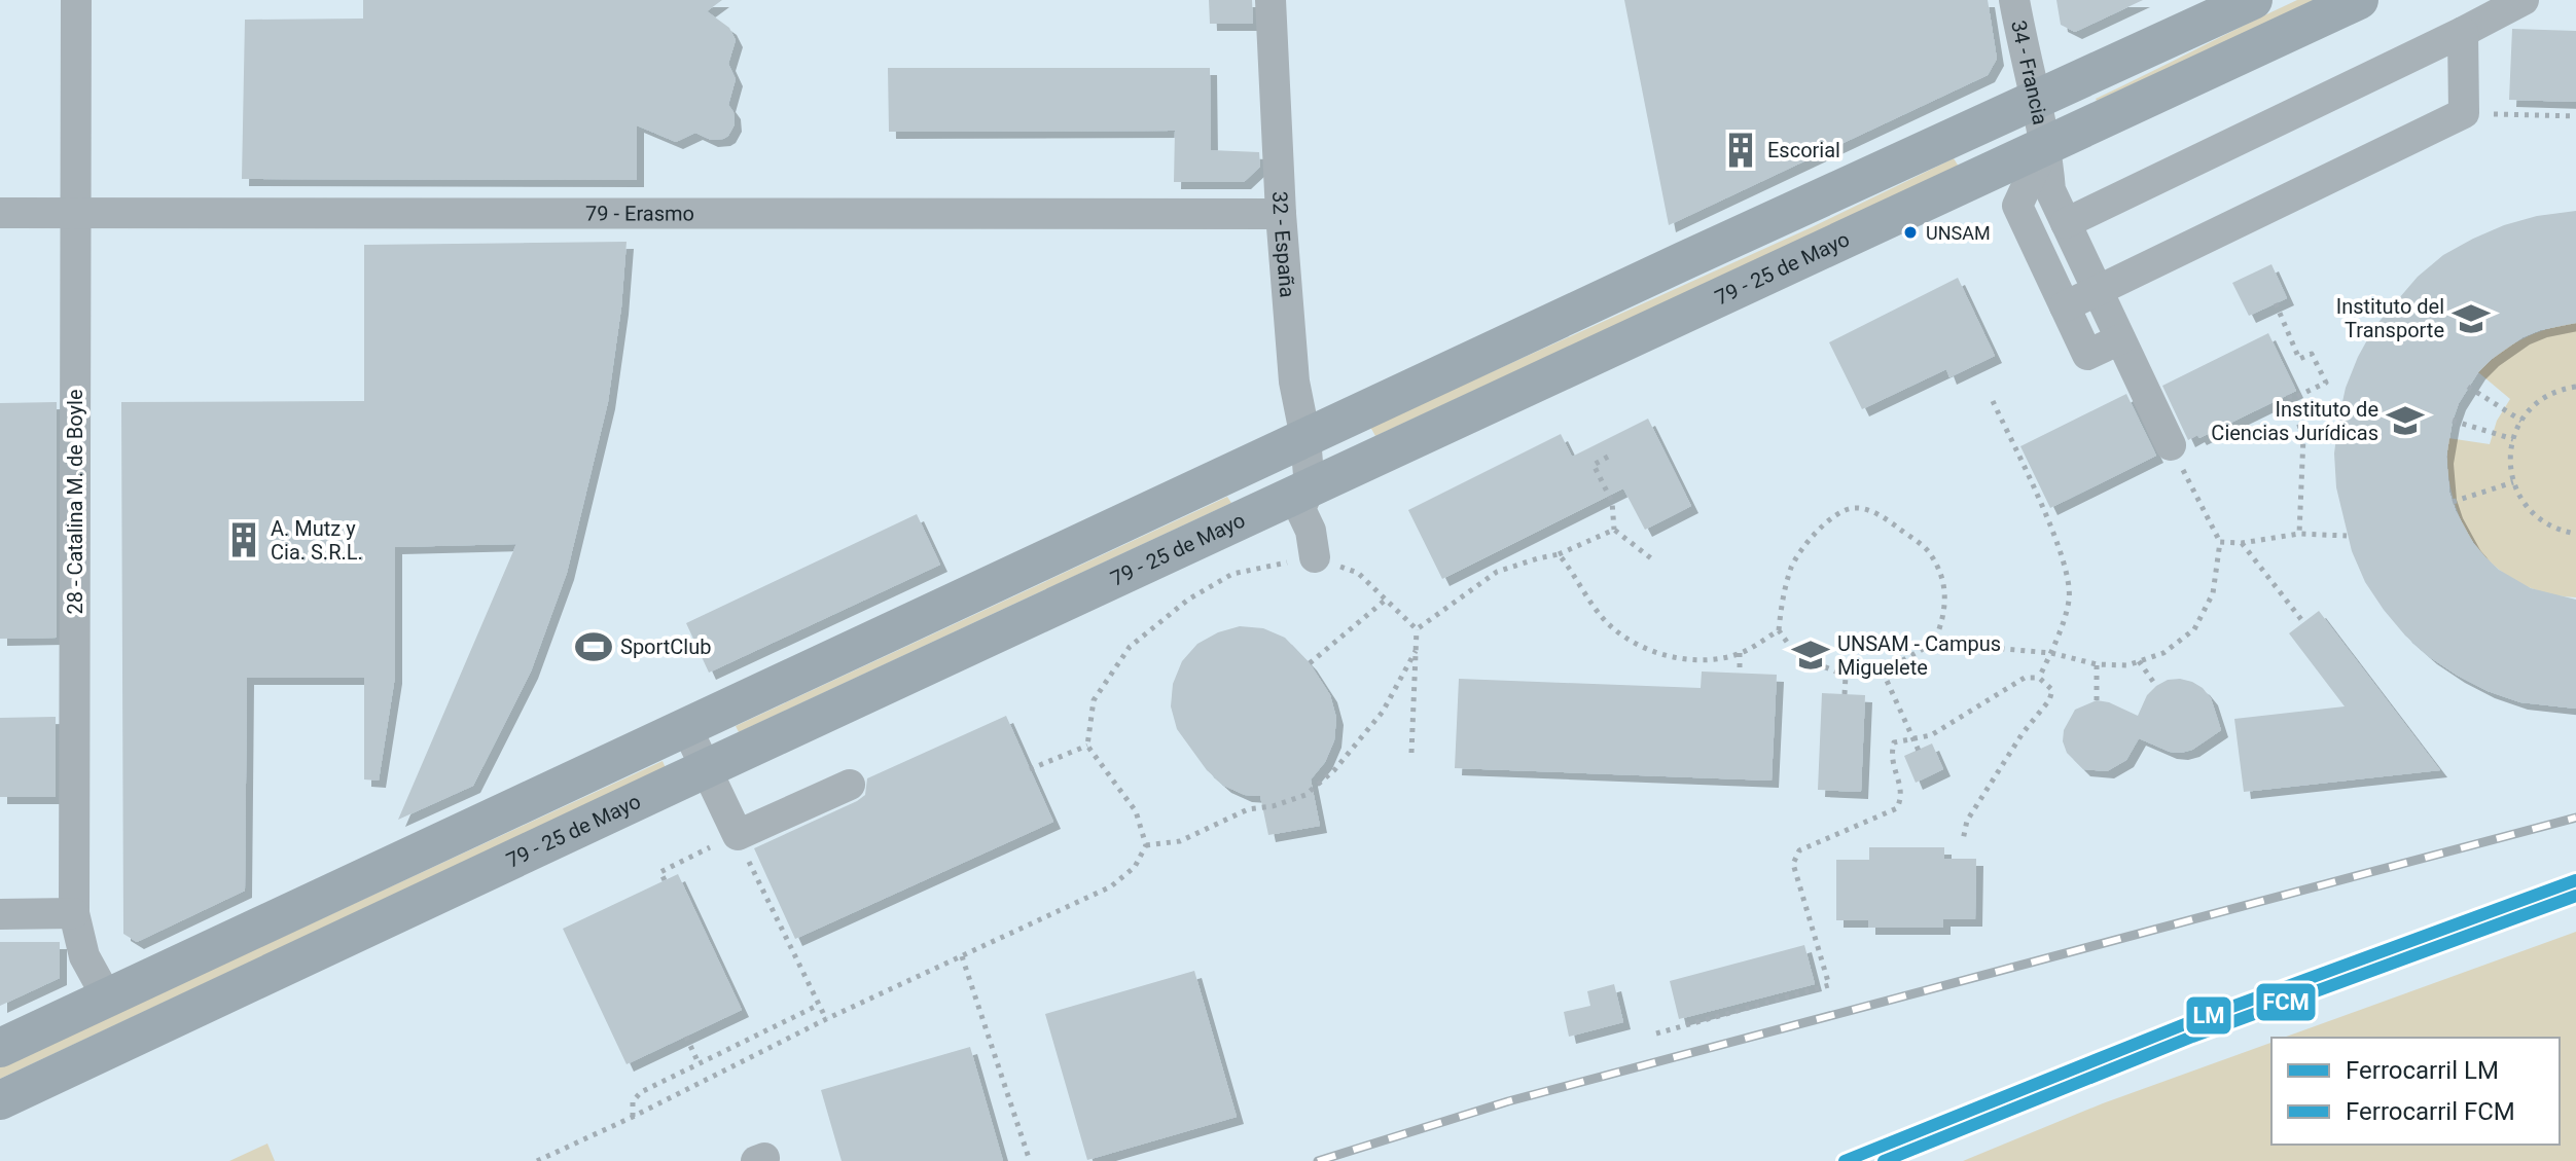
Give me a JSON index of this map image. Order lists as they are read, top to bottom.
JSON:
{
  "streets": {
    "main road": ["79 - 25 de Mayo"],
    "street": [
      "34 - Francia",
      "79 - Erasmo",
      "32 - España",
      "28 - Catalina M. de Boyle"
    ]
  },
  "crossings": [
    ["34 - Francia", "79 - 25 de Mayo"],
    ["79 - Erasmo", "32 - España"],
    ["79 - Erasmo", "28 - Catalina M. de Boyle"],
    ["32 - España", "79 - 25 de Mayo"]
  ],
  "places": {
    "building": ["Escorial", "A. Mutz y Cia. S.R.L."],
    "other": ["UNSAM"],
    "school or university": ["Instituto del Transporte", "Instituto de Ciencias Jurídicas", "UNSAM - Campus Miguelete"],
    "sports": ["SportClub"]
  },
  "lines": ["rail line LM", "rail line FCM"],
  "legend": ["Ferrocarril LM", "Ferrocarril FCM"]
}
